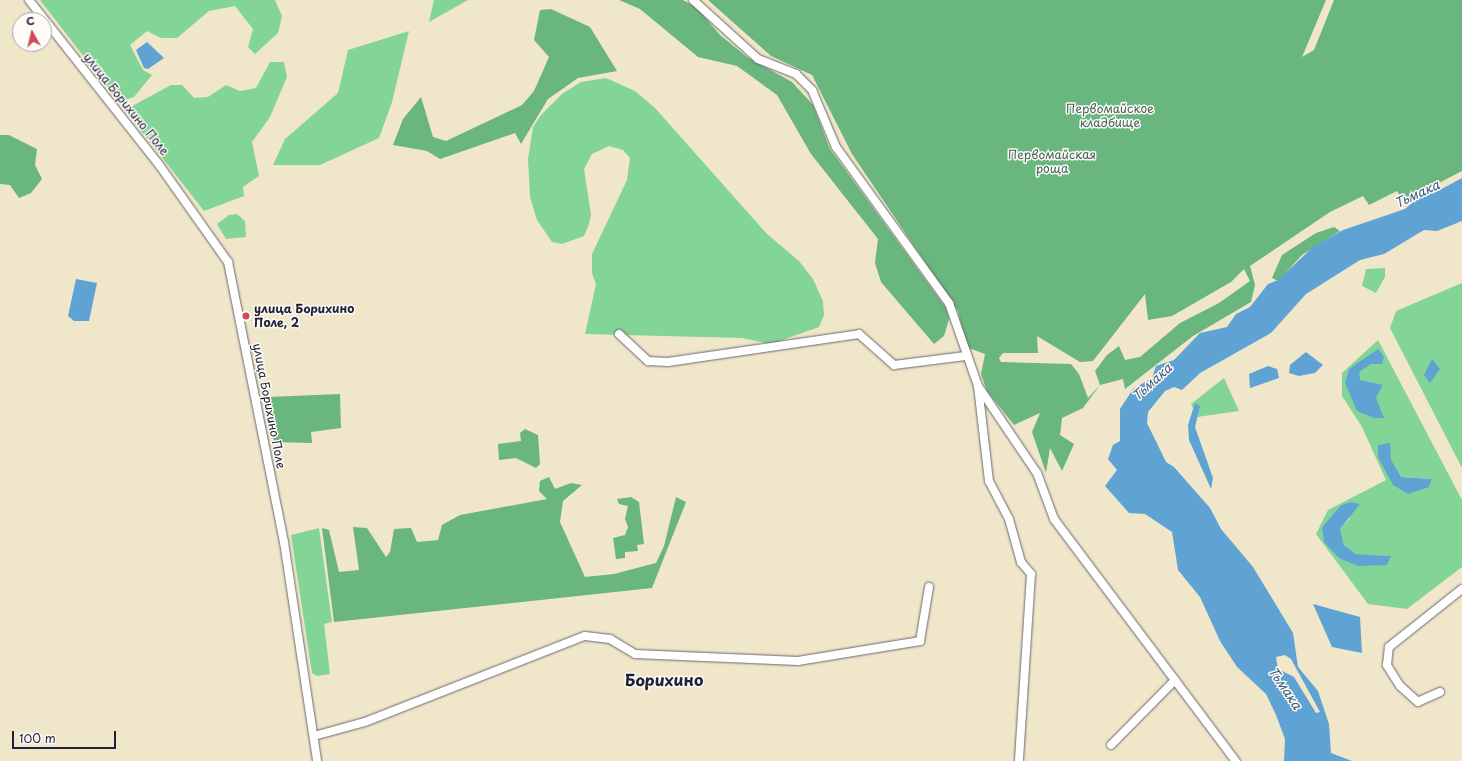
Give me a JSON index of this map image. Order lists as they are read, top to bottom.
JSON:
{
  "streets": {
    "street": ["улица Борихино Поле"]
  },
  "districts": ["Борихино"],
  "water": ["Тьмака"],
  "parks": ["Первомайское кладбище", "Первомайская роща"],
  "places": ["улица Борихино Поле, 2"],
  "scale_bar": "100 m",
  "north": "top"
}
